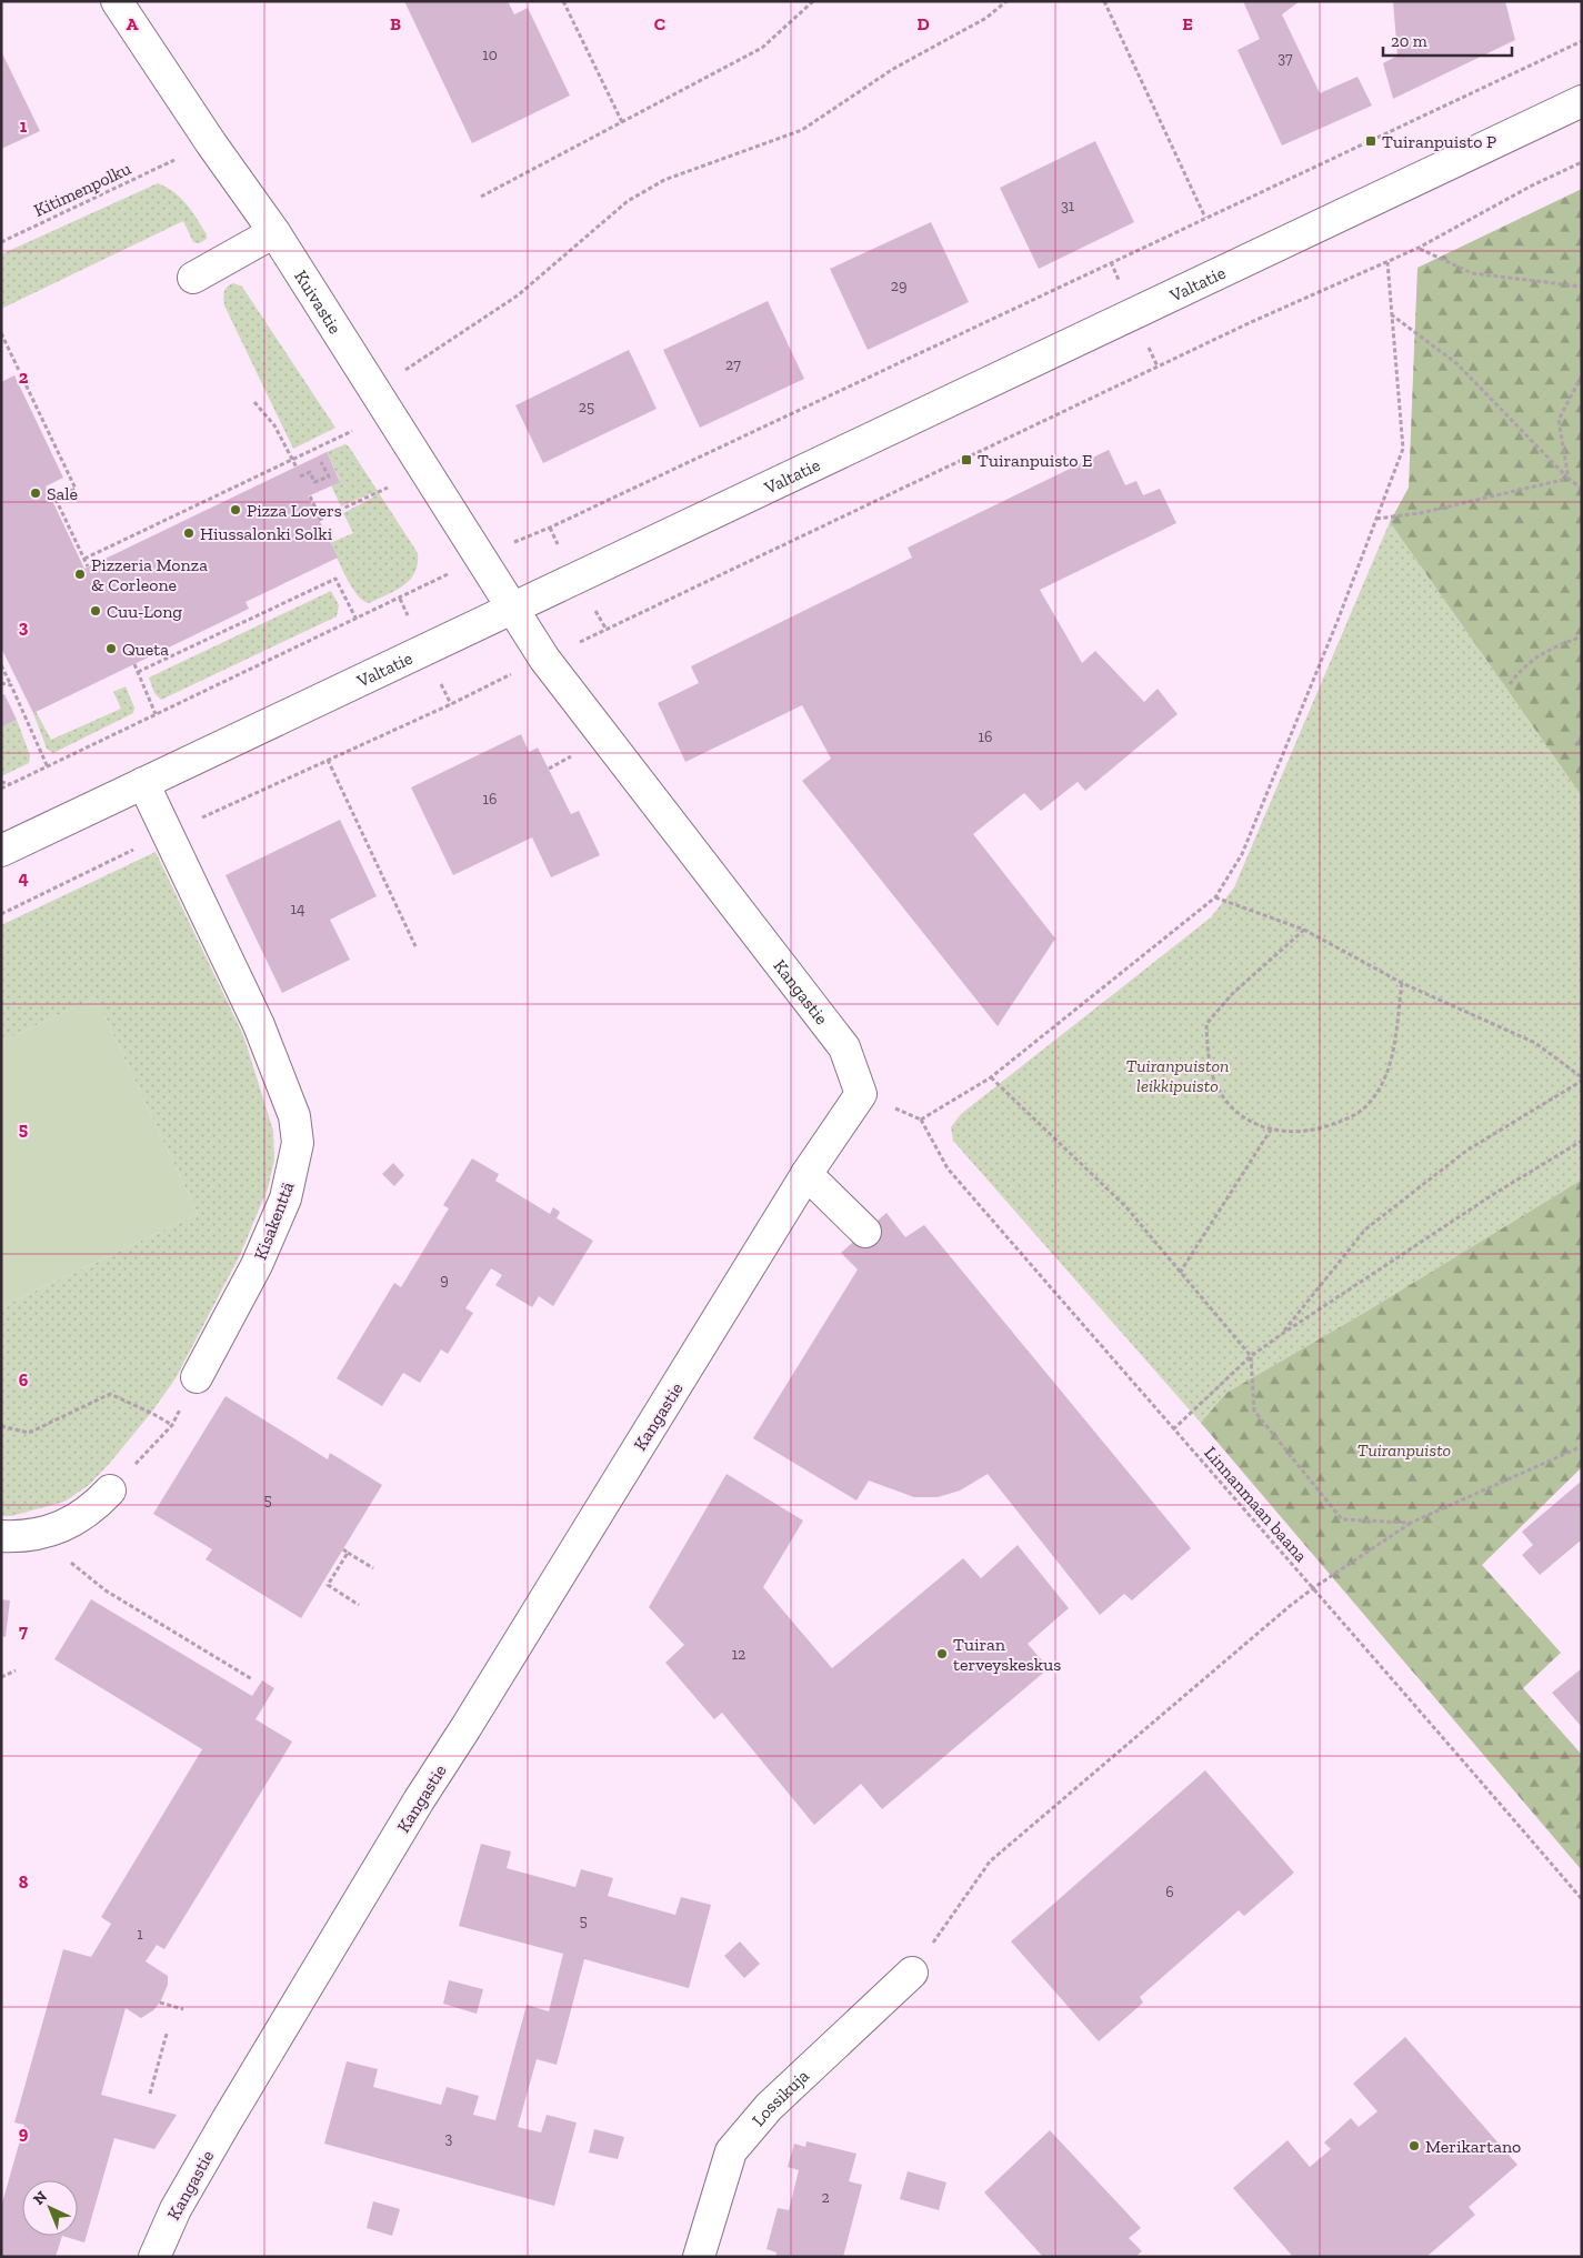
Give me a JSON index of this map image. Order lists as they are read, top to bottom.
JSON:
{
  "streets": {
    "street": [
      "Valtatie",
      "Kuivastie",
      "Kangastie",
      "Kisakenttä",
      "Lossikuja"
    ],
    "path": ["Kitimenpolku", "Linnanmaan baana"]
  },
  "crossings": [
    ["Valtatie", "Kuivastie"],
    ["Valtatie", "Kangastie"],
    ["Valtatie", "Kisakenttä"],
    ["Kuivastie", "Kangastie"]
  ],
  "parks": ["Tuiranpuiston leikkipuisto", "Tuiranpuisto"],
  "places": {
    "transit": ["Tuiranpuisto P", "Tuiranpuisto E"],
    "other": [
      "Sale",
      "Pizza Lovers",
      "Hiussalonki Solki",
      "Pizzeria Monza & Corleone",
      "Cuu-Long",
      "Queta",
      "Tuiran terveyskeskus",
      "Merikartano"
    ]
  },
  "house_numbers": [
    "10",
    "37",
    "31",
    "29",
    "27",
    "25",
    "16",
    "16",
    "14",
    "9",
    "5",
    "12",
    "6",
    "5",
    "1",
    "3",
    "2"
  ],
  "scale_bar": "20 m",
  "north": "top left",
  "grid": {
    "columns": [
      "A",
      "B",
      "C",
      "D",
      "E"
    ],
    "rows": [
      "1",
      "2",
      "3",
      "4",
      "5",
      "6",
      "7",
      "8",
      "9"
    ]
  }
}
